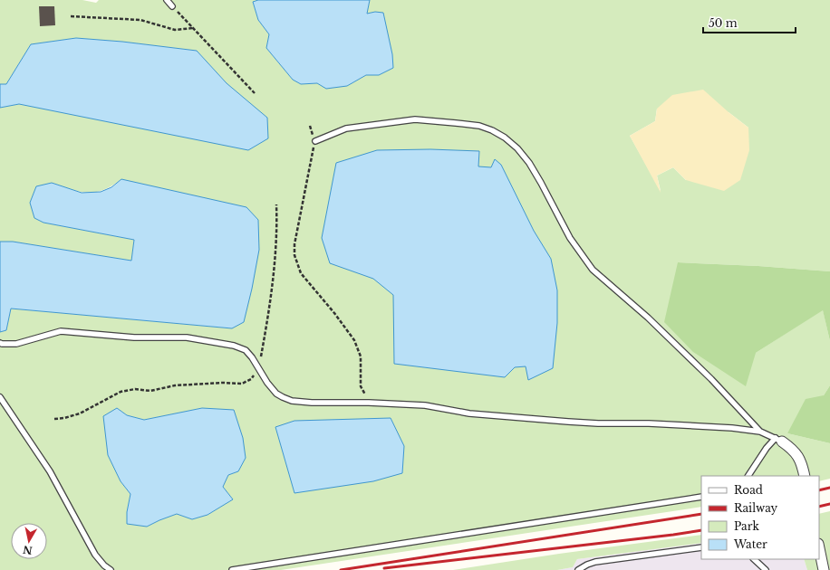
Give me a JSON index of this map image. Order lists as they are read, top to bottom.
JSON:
{
  "legend": [
    "Road",
    "Railway",
    "Park",
    "Water"
  ],
  "scale_bar": "50 m",
  "north": "bottom"
}
